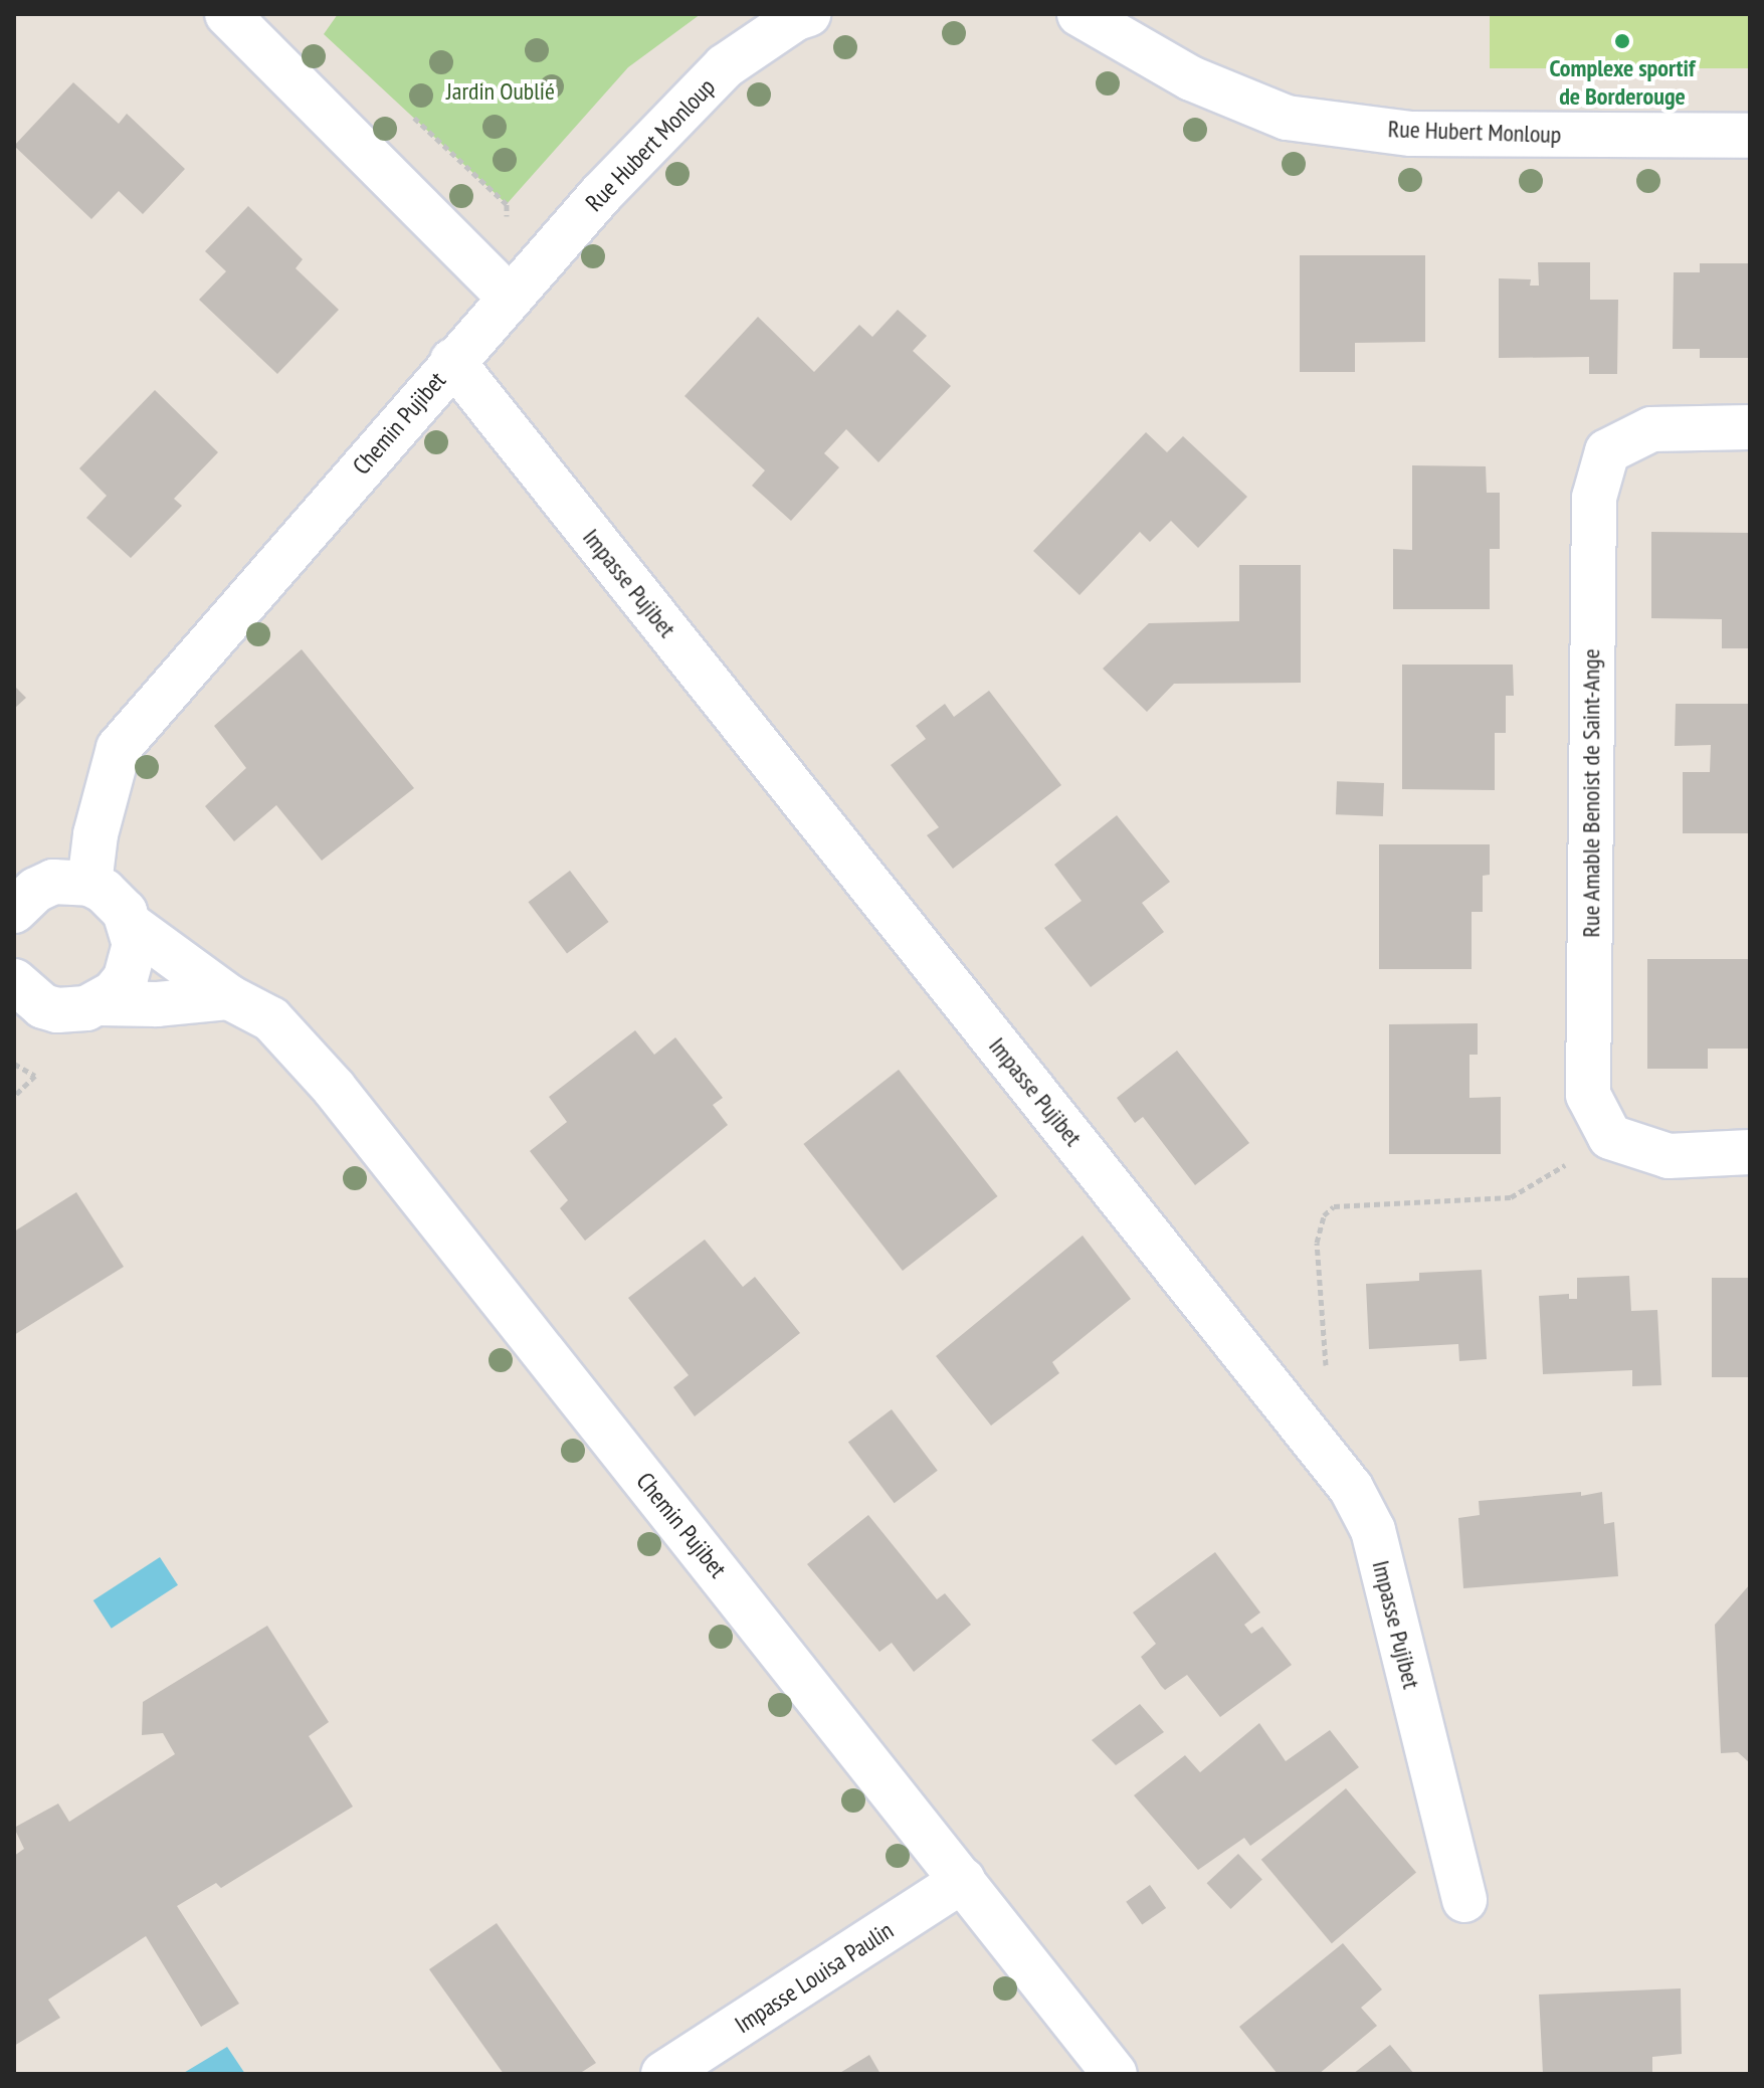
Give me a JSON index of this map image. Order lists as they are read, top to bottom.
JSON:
{
  "streets": {
    "street": [
      "Rue Hubert Monloup",
      "Chemin Pujibet",
      "Impasse Pujibet",
      "Rue Amable Benoist de Saint-Ange",
      "Impasse Louisa Paulin"
    ]
  },
  "crossings": [
    ["Rue Hubert Monloup", "Chemin Pujibet"],
    ["Chemin Pujibet", "Impasse Pujibet"],
    ["Chemin Pujibet", "Impasse Louisa Paulin"]
  ],
  "parks": ["Jardin Oublié"],
  "places": ["Complexe sportif de Borderouge"]
}
